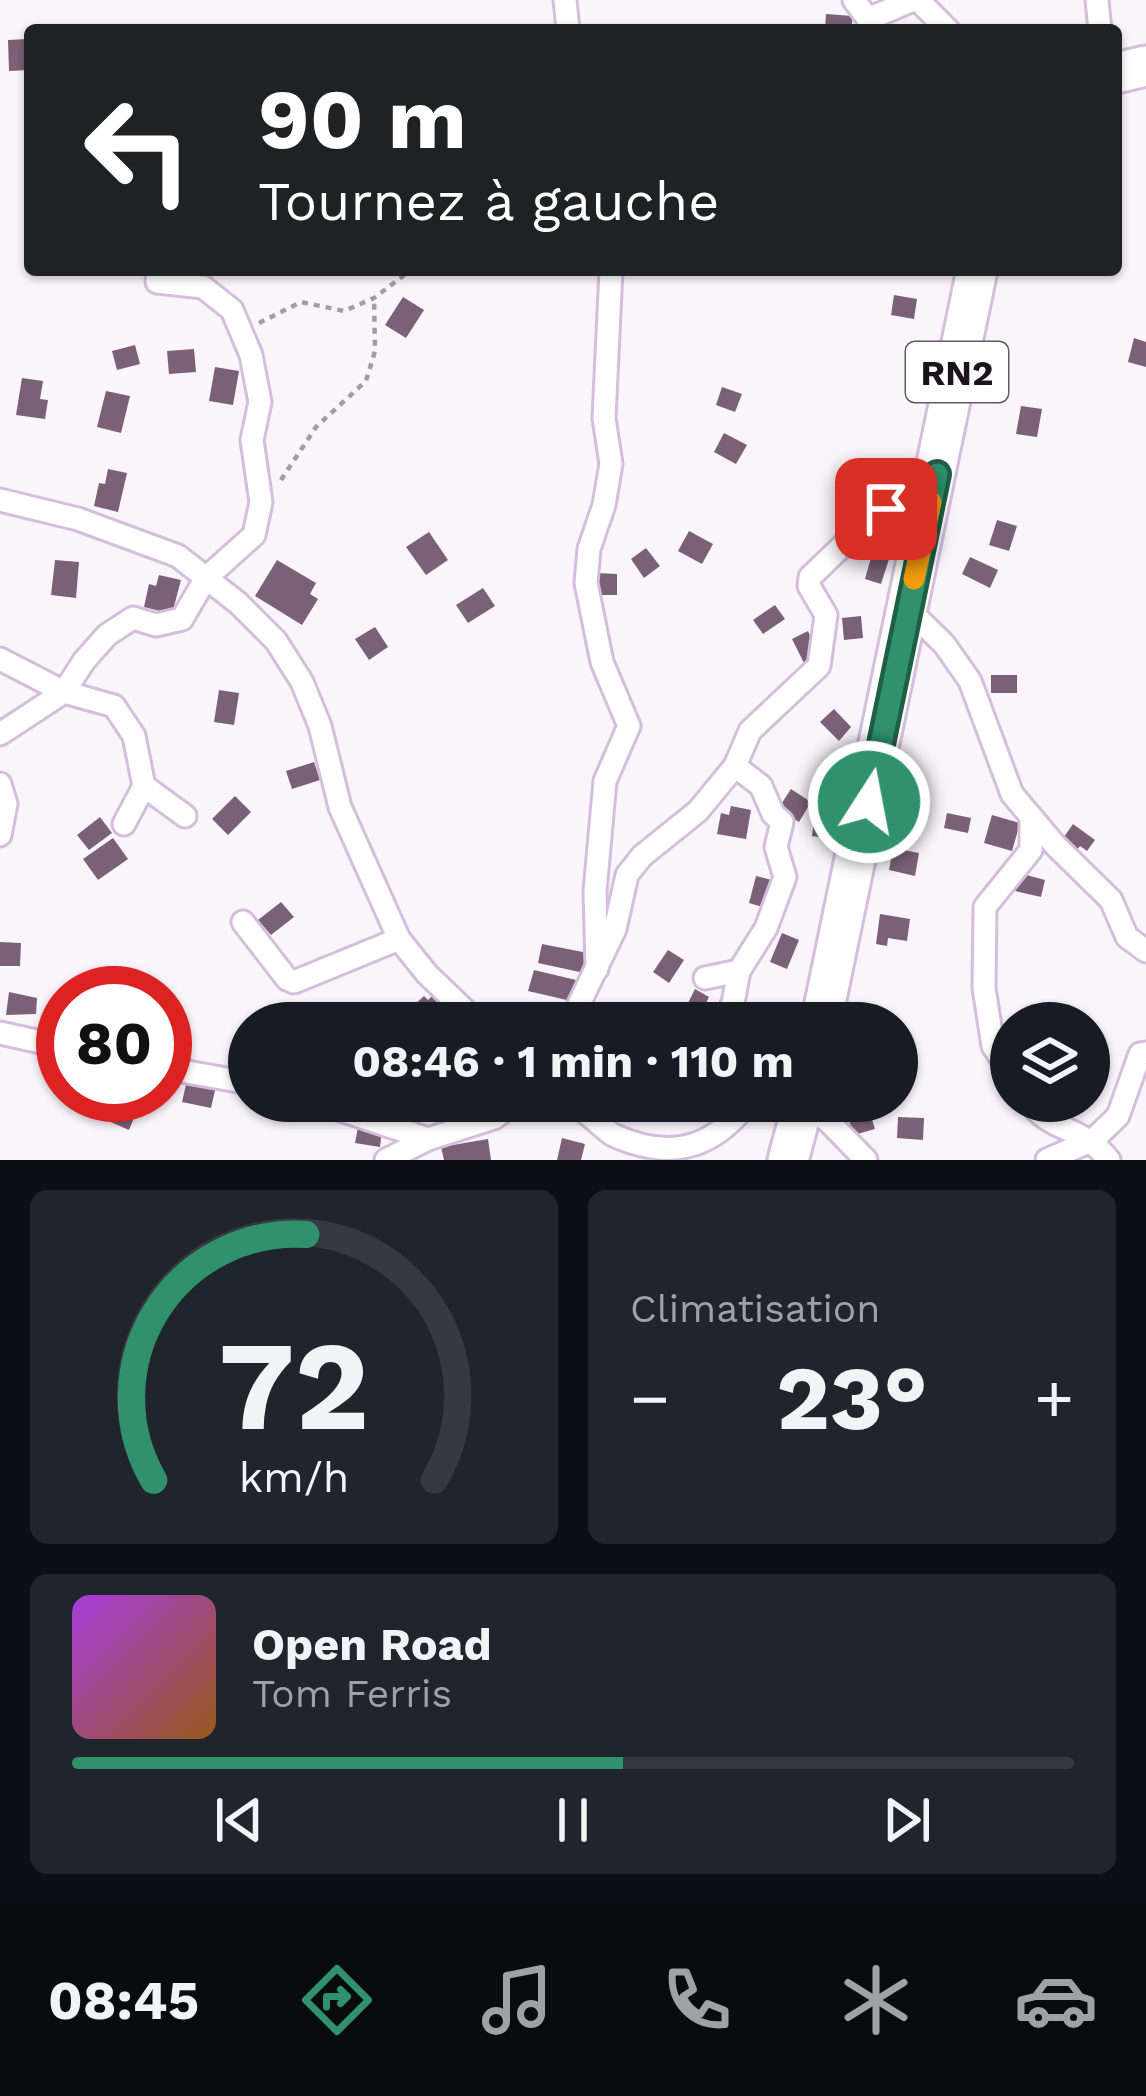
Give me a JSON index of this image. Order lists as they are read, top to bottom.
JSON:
{
  "streets": {
    "highway": ["RN2"]
  },
  "page": {
    "turn": ["90 m", "Tournez à gauche"],
    "limit": "80",
    "trip": "08:46 · 1 min · 110 m",
    "tile": "Climatisation",
    "heat": ["−", "23°", "+"],
    "song": ["Open Road", "Tom Ferris"],
    "tabs": "08:45",
    "gauge": ["72", "km/h"]
  }
}
